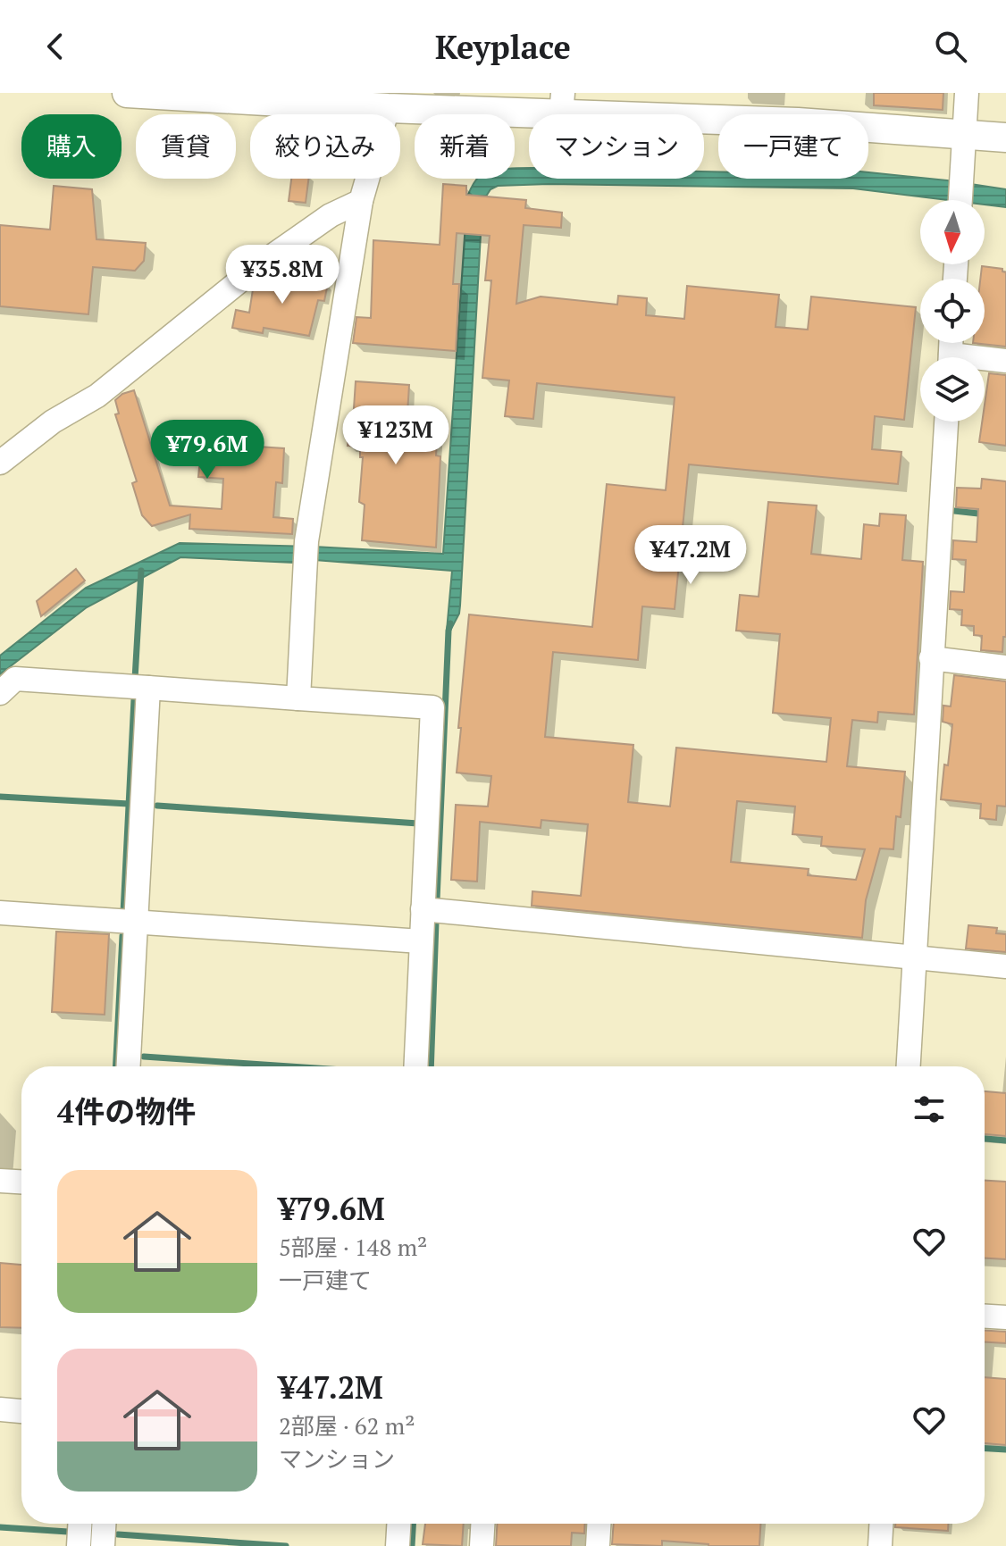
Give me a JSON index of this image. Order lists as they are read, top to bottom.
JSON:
{
  "north": "bottom",
  "page": {
    "header": "Keyplace",
    "chip": [
      "購入",
      "賃貸",
      "絞り込み",
      "新着",
      "マンション",
      "一戸建て"
    ],
    "price": [
      "¥35.8M",
      "¥123M",
      "¥79.6M",
      "¥47.2M"
    ],
    "heading": "4件の物件",
    "list": [
      {
        "name": "¥79.6M",
        "note": "5部屋 · 148 m² · 一戸建て"
      },
      {
        "name": "¥47.2M",
        "note": "2部屋 · 62 m² · マンション"
      }
    ]
  }
}
